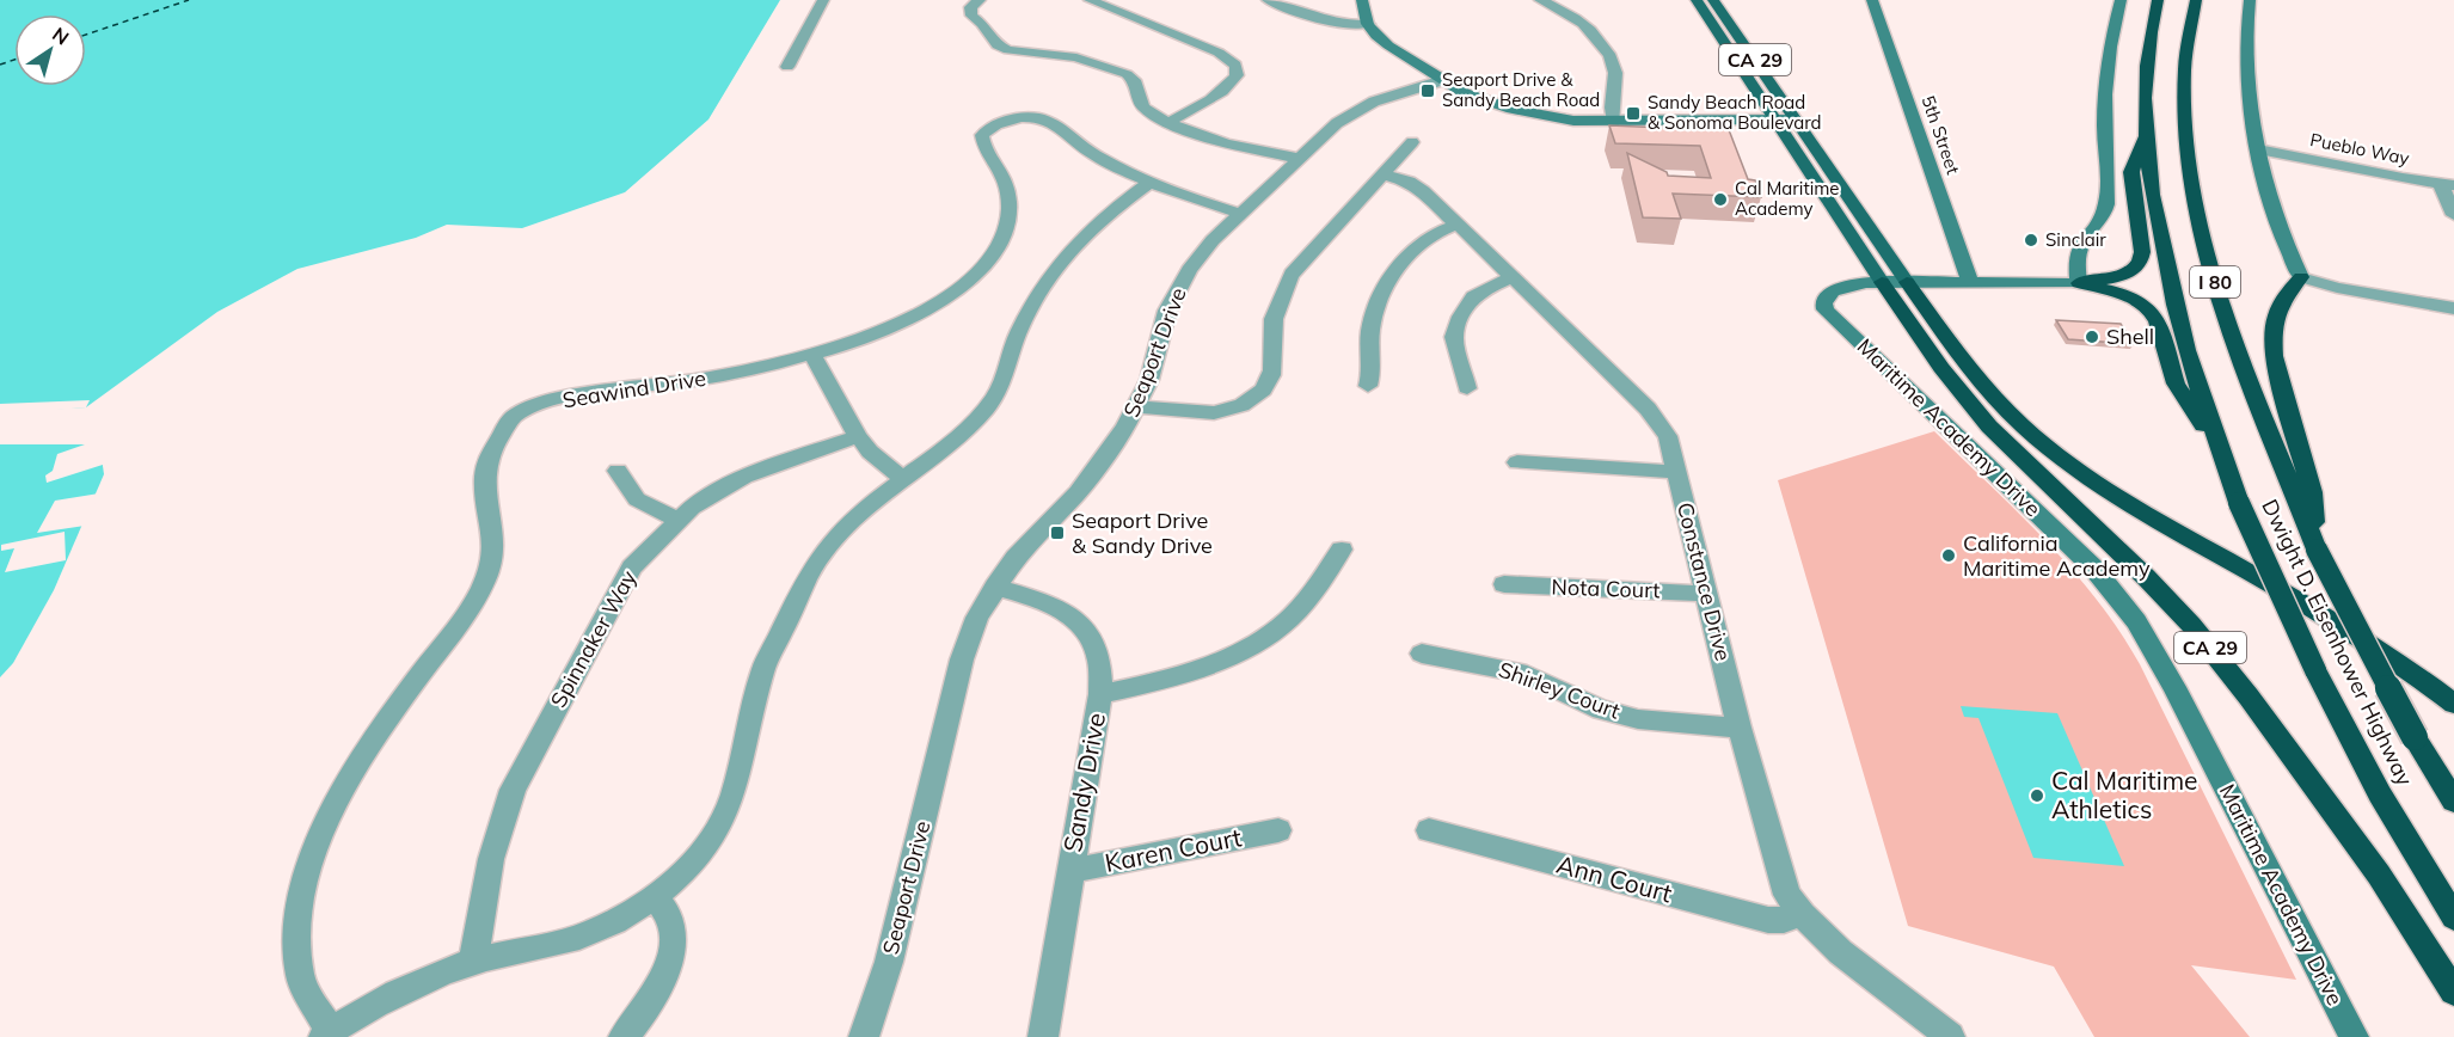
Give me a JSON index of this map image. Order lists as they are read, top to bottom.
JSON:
{
  "streets": {
    "highway": ["CA 29", "I 80", "Dwight D. Eisenhower Highway"],
    "street": [
      "5th Street",
      "Pueblo Way",
      "Seaport Drive",
      "Seawind Drive",
      "Maritime Academy Drive",
      "Constance Drive",
      "Nota Court",
      "Spinnaker Way",
      "Shirley Court",
      "Sandy Drive",
      "Karen Court",
      "Ann Court"
    ]
  },
  "crossings": [
    ["CA 29", "Maritime Academy Drive"],
    ["5th Street", "Maritime Academy Drive"],
    ["Seaport Drive", "Seawind Drive"],
    ["Seaport Drive", "Sandy Drive"],
    ["Constance Drive", "Nota Court"],
    ["Constance Drive", "Shirley Court"],
    ["Constance Drive", "Ann Court"],
    ["Sandy Drive", "Karen Court"]
  ],
  "places": {
    "transit": ["Seaport Drive & Sandy Beach Road", "Sandy Beach Road & Sonoma Boulevard", "Seaport Drive & Sandy Drive"],
    "other": [
      "Cal Maritime Academy",
      "Sinclair",
      "Shell",
      "California Maritime Academy",
      "Cal Maritime Athletics"
    ]
  },
  "north": "top right"
}
